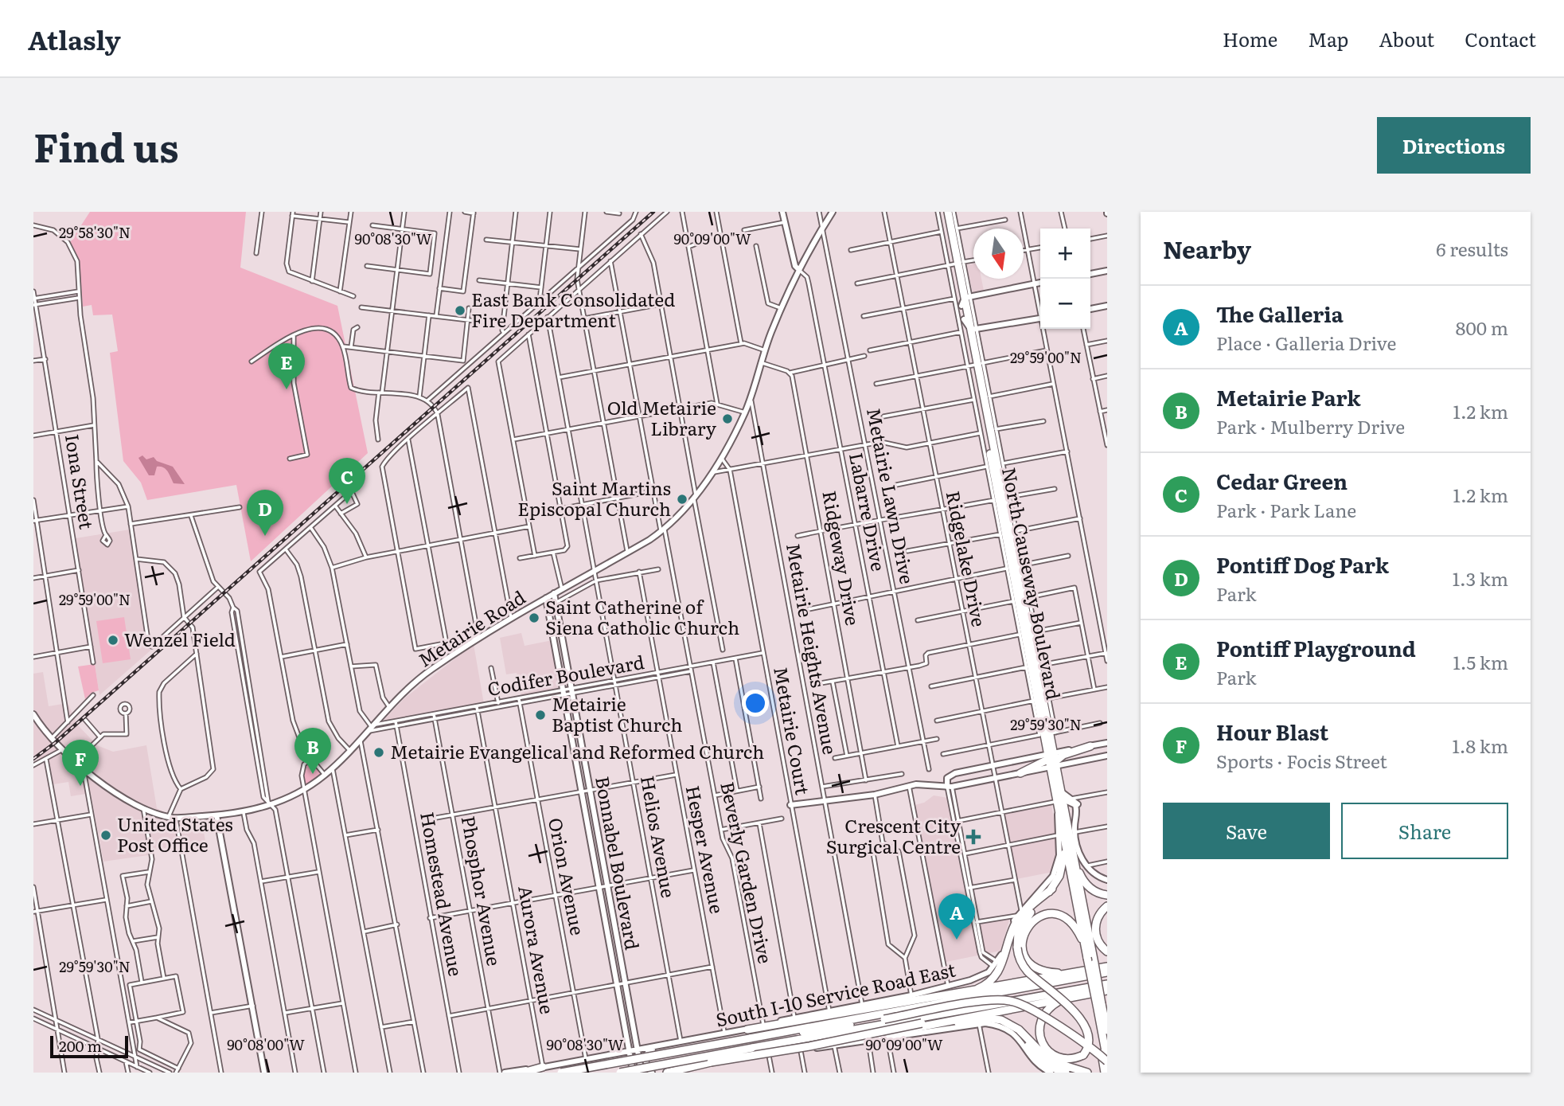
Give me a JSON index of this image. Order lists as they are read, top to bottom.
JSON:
{
  "streets": {
    "highway": ["North Causeway Boulevard"],
    "main road": ["Metairie Road", "Bonnabel Boulevard", "South I-10 Service Road East"],
    "street": [
      "Iona Street",
      "Metairie Lawn Drive",
      "Labarre Drive",
      "Ridgeway Drive",
      "Ridgelake Drive",
      "Metairie Heights Avenue",
      "Codifer Boulevard",
      "Metairie Court",
      "Helios Avenue",
      "Hesper Avenue",
      "Beverly Garden Drive",
      "Orion Avenue",
      "Phosphor Avenue",
      "Homestead Avenue",
      "Aurora Avenue"
    ]
  },
  "crossings": [
    ["Metairie Lawn Drive", "Metairie Road"],
    ["Labarre Drive", "Metairie Road"],
    ["Ridgelake Drive", "North Causeway Boulevard"],
    ["Metairie Road", "Metairie Heights Avenue"],
    ["Metairie Road", "Codifer Boulevard"],
    ["Metairie Road", "Metairie Court"],
    ["Metairie Road", "Helios Avenue"],
    ["Metairie Road", "Bonnabel Boulevard"],
    ["Metairie Road", "Beverly Garden Drive"],
    ["Metairie Heights Avenue", "South I-10 Service Road East"],
    ["Codifer Boulevard", "Metairie Court"],
    ["Codifer Boulevard", "Helios Avenue"],
    ["Codifer Boulevard", "Hesper Avenue"],
    ["Codifer Boulevard", "Bonnabel Boulevard"],
    ["Codifer Boulevard", "Beverly Garden Drive"],
    ["Codifer Boulevard", "Orion Avenue"],
    ["Codifer Boulevard", "Phosphor Avenue"],
    ["Codifer Boulevard", "Homestead Avenue"],
    ["Codifer Boulevard", "Aurora Avenue"],
    ["Metairie Court", "South I-10 Service Road East"],
    ["Helios Avenue", "South I-10 Service Road East"],
    ["Hesper Avenue", "South I-10 Service Road East"],
    ["Bonnabel Boulevard", "South I-10 Service Road East"],
    ["Beverly Garden Drive", "South I-10 Service Road East"],
    ["Orion Avenue", "South I-10 Service Road East"],
    ["Aurora Avenue", "South I-10 Service Road East"]
  ],
  "places": {
    "other": [
      "East Bank Consolidated Fire Department",
      "Old Metairie Library",
      "Saint Martins Episcopal Church",
      "Saint Catherine of Siena Catholic Church",
      "Wenzel Field",
      "Metairie Baptist Church",
      "Metairie Evangelical and Reformed Church",
      "United States Post Office"
    ],
    "health": ["Crescent City Surgical Centre"]
  },
  "scale_bar": "200 m",
  "north": "bottom",
  "page": {
    "header": "Atlasly",
    "nav": [
      "Home",
      "Map",
      "About",
      "Contact"
    ],
    "title": "Find us",
    "buttons": [
      "Directions",
      ["Save", "Share"]
    ],
    "heading": ["Nearby", "6 results"],
    "map_buttons": ["+", "−"],
    "list": [
      {
        "mark": "A",
        "name": "The Galleria",
        "note": "Place · Galleria Drive",
        "value": "800 m"
      },
      {
        "mark": "B",
        "name": "Metairie Park",
        "note": "Park · Mulberry Drive",
        "value": "1.2 km"
      },
      {
        "mark": "C",
        "name": "Cedar Green",
        "note": "Park · Park Lane",
        "value": "1.2 km"
      },
      {
        "mark": "D",
        "name": "Pontiff Dog Park",
        "note": "Park",
        "value": "1.3 km"
      },
      {
        "mark": "E",
        "name": "Pontiff Playground",
        "note": "Park",
        "value": "1.5 km"
      },
      {
        "mark": "F",
        "name": "Hour Blast",
        "note": "Sports · Focis Street",
        "value": "1.8 km"
      }
    ],
    "pins": [
      "E",
      "C",
      "D",
      "B",
      "F",
      "A"
    ],
    "scale": "200 m"
  },
  "coordinates": [
    "29°58'30\"N",
    "90°08'30\"W",
    "90°09'00\"W",
    "29°59'00\"N",
    "29°59'30\"N",
    "90°08'00\"W"
  ]
}
